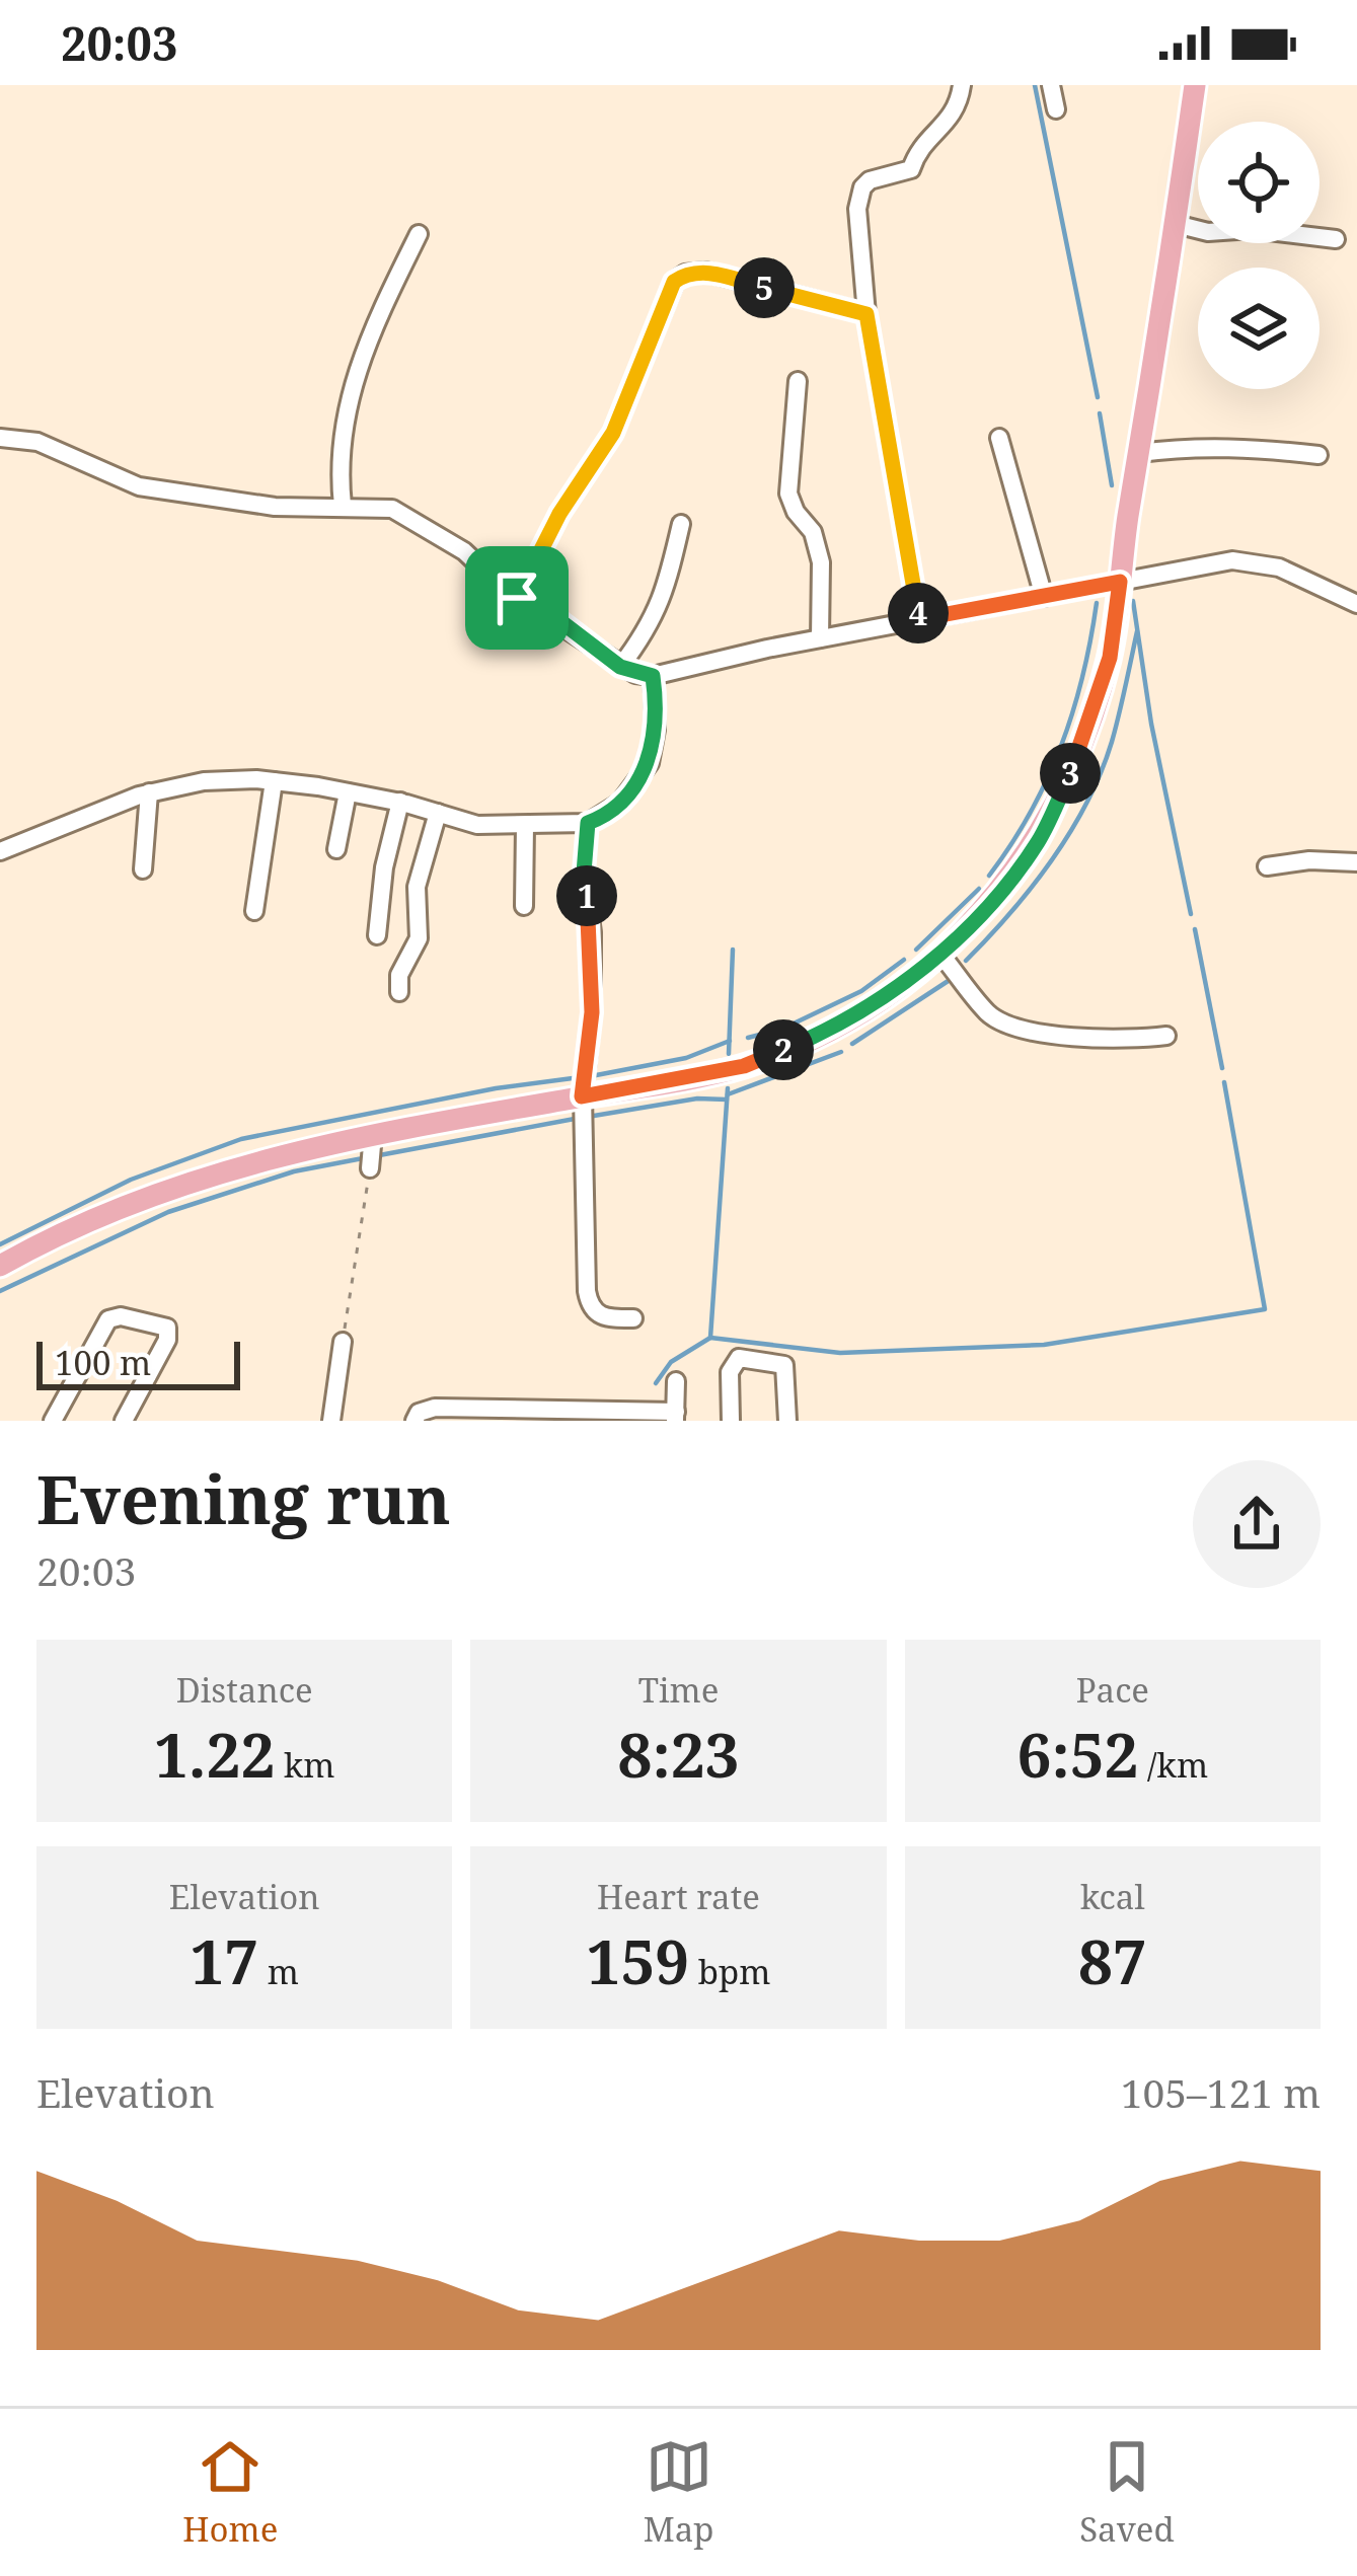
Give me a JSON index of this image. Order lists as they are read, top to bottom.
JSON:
{
  "scale_bar": "100 m",
  "page": {
    "status": "20:03",
    "pins": [
      "5",
      "4",
      "3",
      "1",
      "2"
    ],
    "scale": "100 m",
    "heading": ["Evening run", "20:03"],
    "stats": [
      ["Distance", "1.22 km"],
      ["Time", "8:23"],
      ["Pace", "6:52 /km"],
      ["Elevation", "17 m"],
      ["Heart rate", "159 bpm"],
      ["kcal", "87"]
    ],
    "chart": ["Elevation", "105–121 m"],
    "tabs": ["Home", "Map", "Saved"]
  }
}
